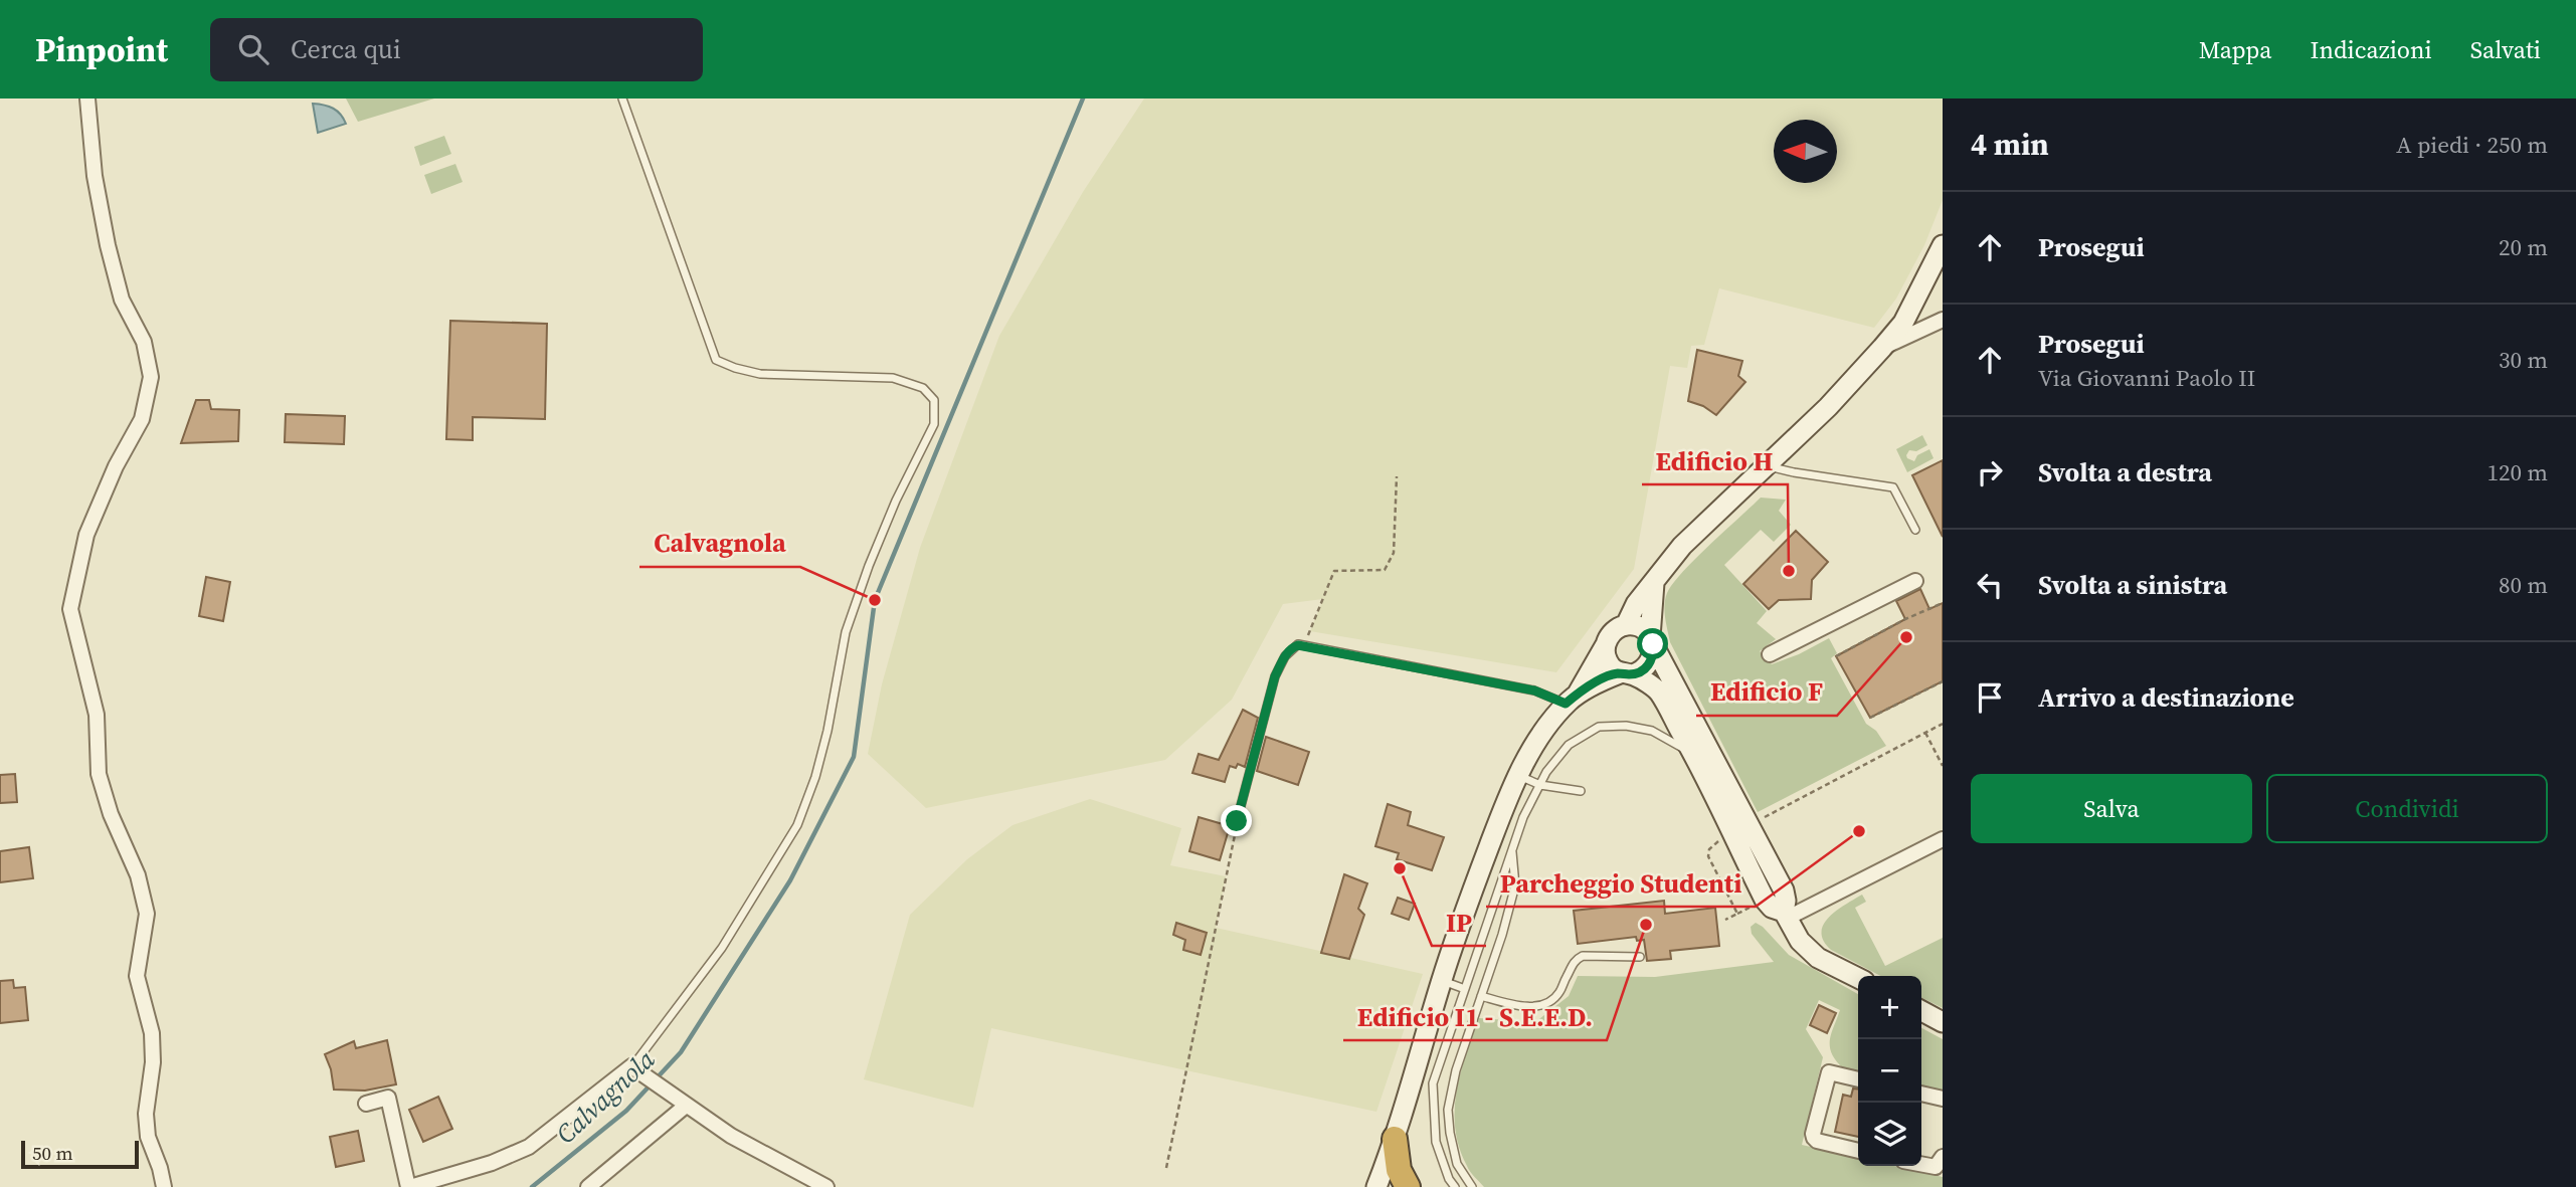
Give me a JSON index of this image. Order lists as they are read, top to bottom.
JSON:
{
  "water": ["Calvagnola"],
  "places": [
    "Edificio H",
    "Calvagnola",
    "Edificio F",
    "Parcheggio Studenti",
    "IP",
    "Edificio I1 - S.E.E.D."
  ],
  "scale_bar": "50 m",
  "north": "left",
  "page": {
    "header": "Pinpoint",
    "search": "Cerca qui",
    "nav": ["Mappa", "Indicazioni", "Salvati"],
    "heading": ["4 min", "A piedi · 250 m"],
    "list": [
      ["Prosegui", "20 m"],
      ["Prosegui", "Via Giovanni Paolo II", "30 m"],
      ["Svolta a destra", "120 m"],
      ["Svolta a sinistra", "80 m"],
      "Arrivo a destinazione"
    ],
    "buttons": ["Salva", "Condividi"],
    "map_buttons": ["+", "−"],
    "scale": "50 m"
  }
}
